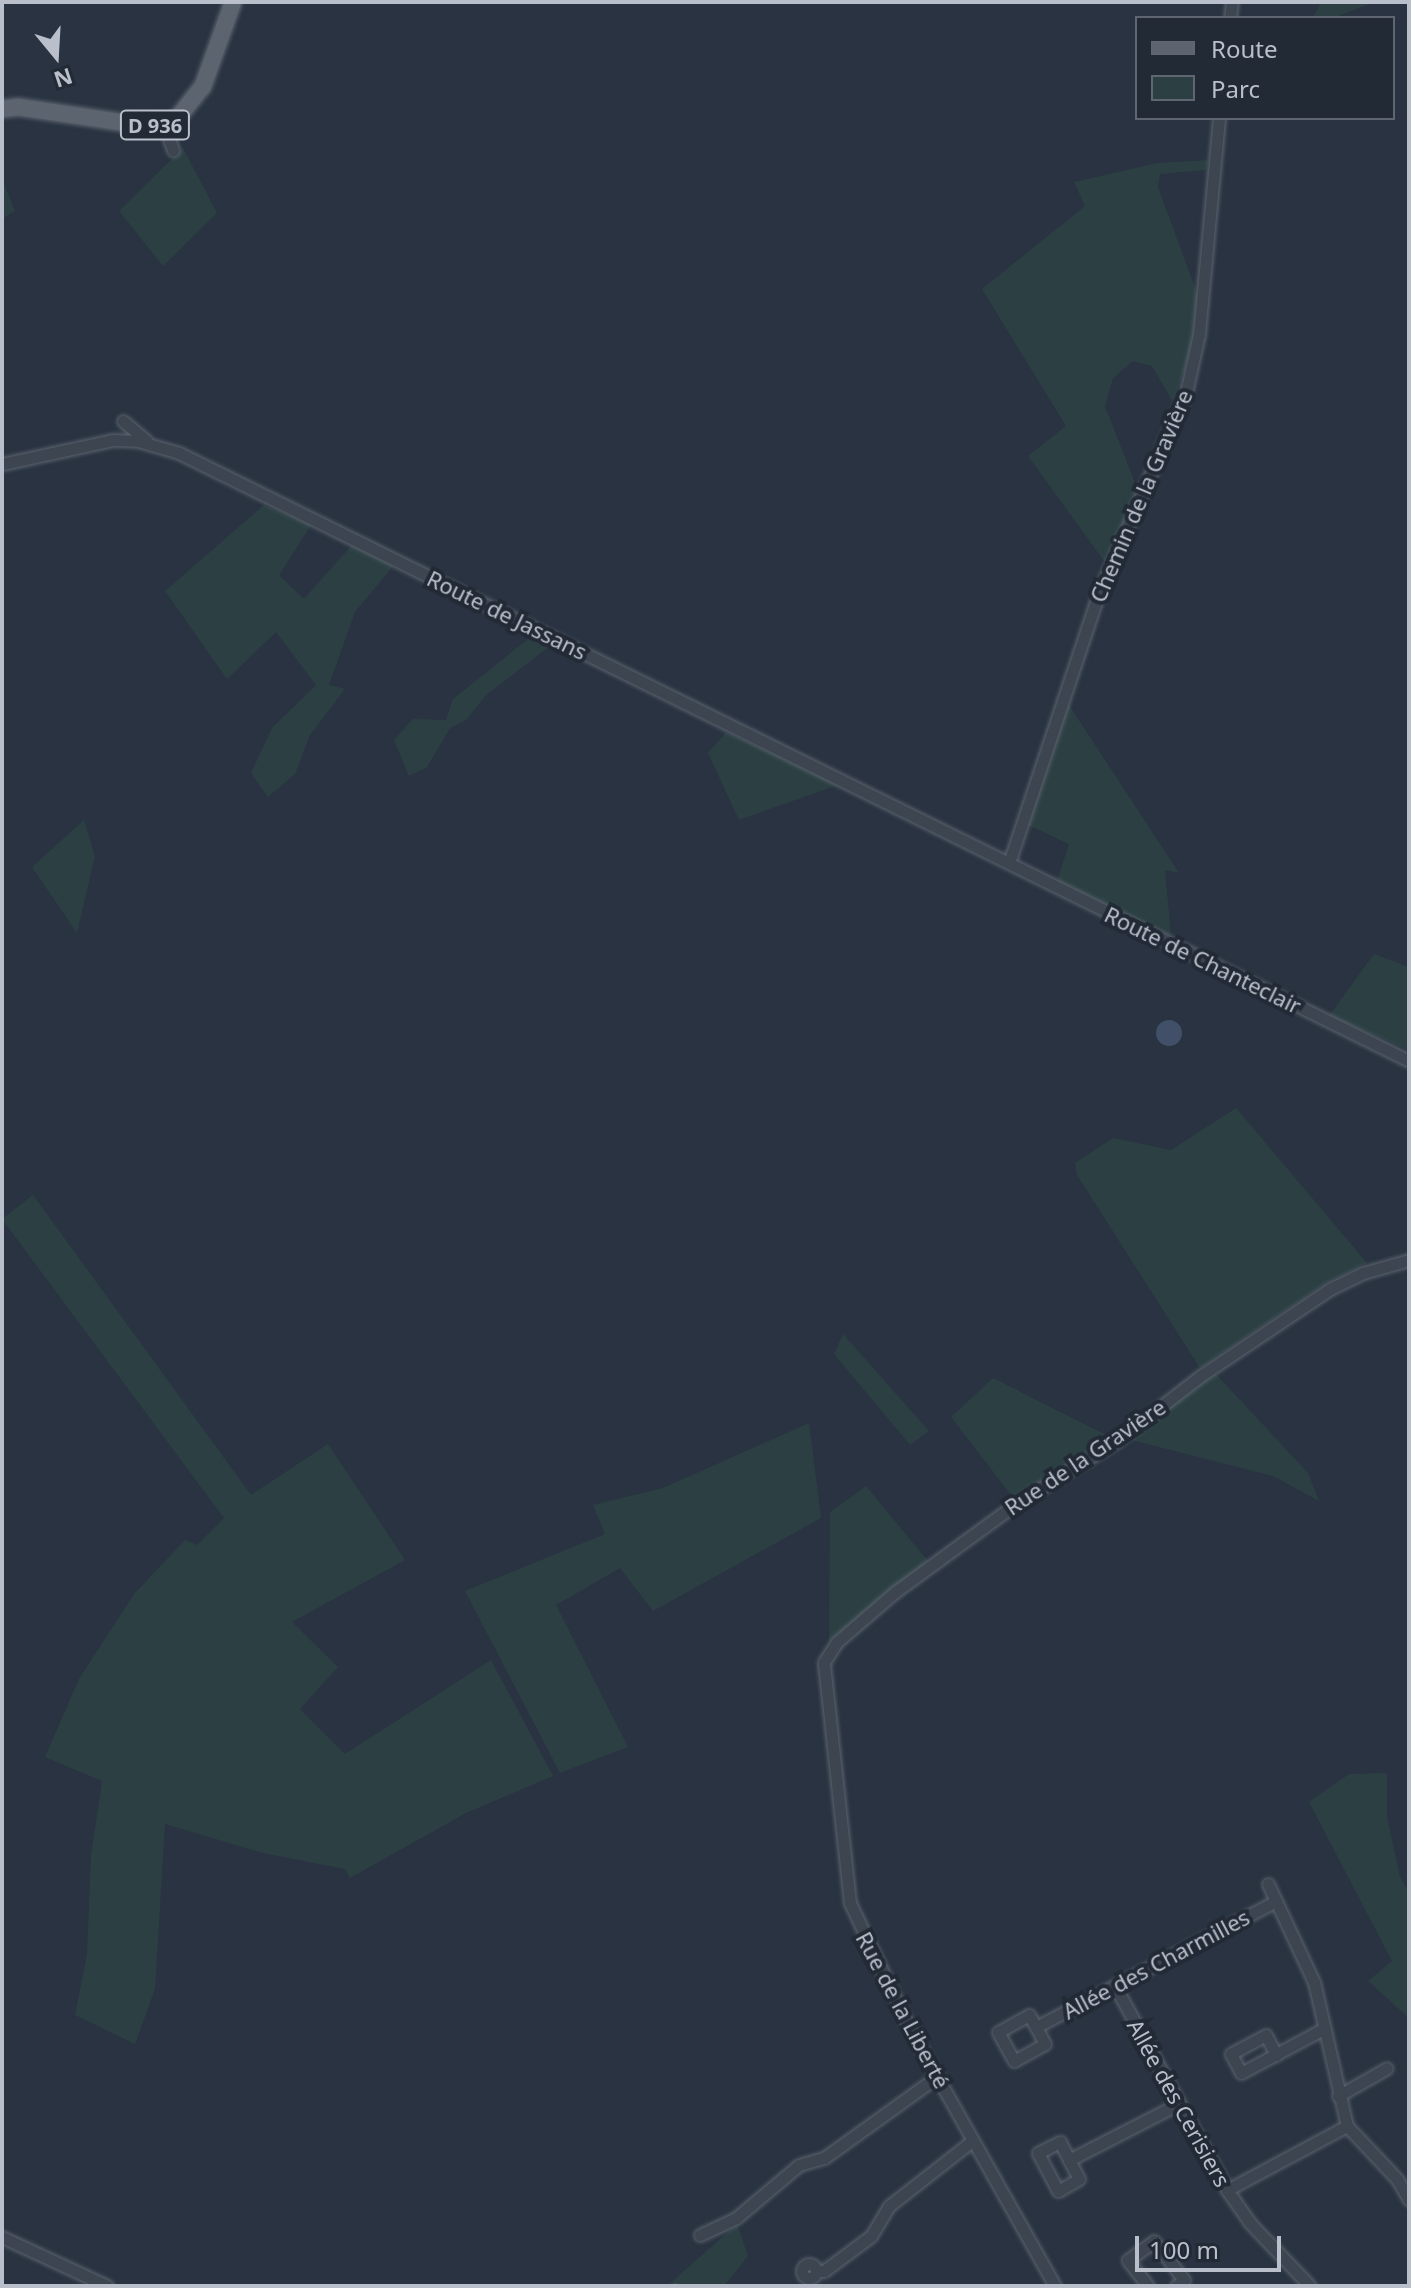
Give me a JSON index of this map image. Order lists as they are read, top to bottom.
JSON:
{
  "streets": {
    "main road": ["D 936"],
    "street": [
      "Chemin de la Gravière",
      "Route de Jassans",
      "Route de Chanteclair",
      "Rue de la Gravière",
      "Allée des Charmilles",
      "Rue de la Liberté",
      "Allée des Cerisiers"
    ]
  },
  "crossings": [
    ["Chemin de la Gravière", "Route de Jassans"],
    ["Chemin de la Gravière", "Route de Chanteclair"],
    ["Route de Jassans", "Route de Chanteclair"],
    ["Rue de la Gravière", "Rue de la Liberté"],
    ["Allée des Charmilles", "Allée des Cerisiers"]
  ],
  "legend": ["Route", "Parc"],
  "scale_bar": "100 m",
  "north": "bottom"
}
